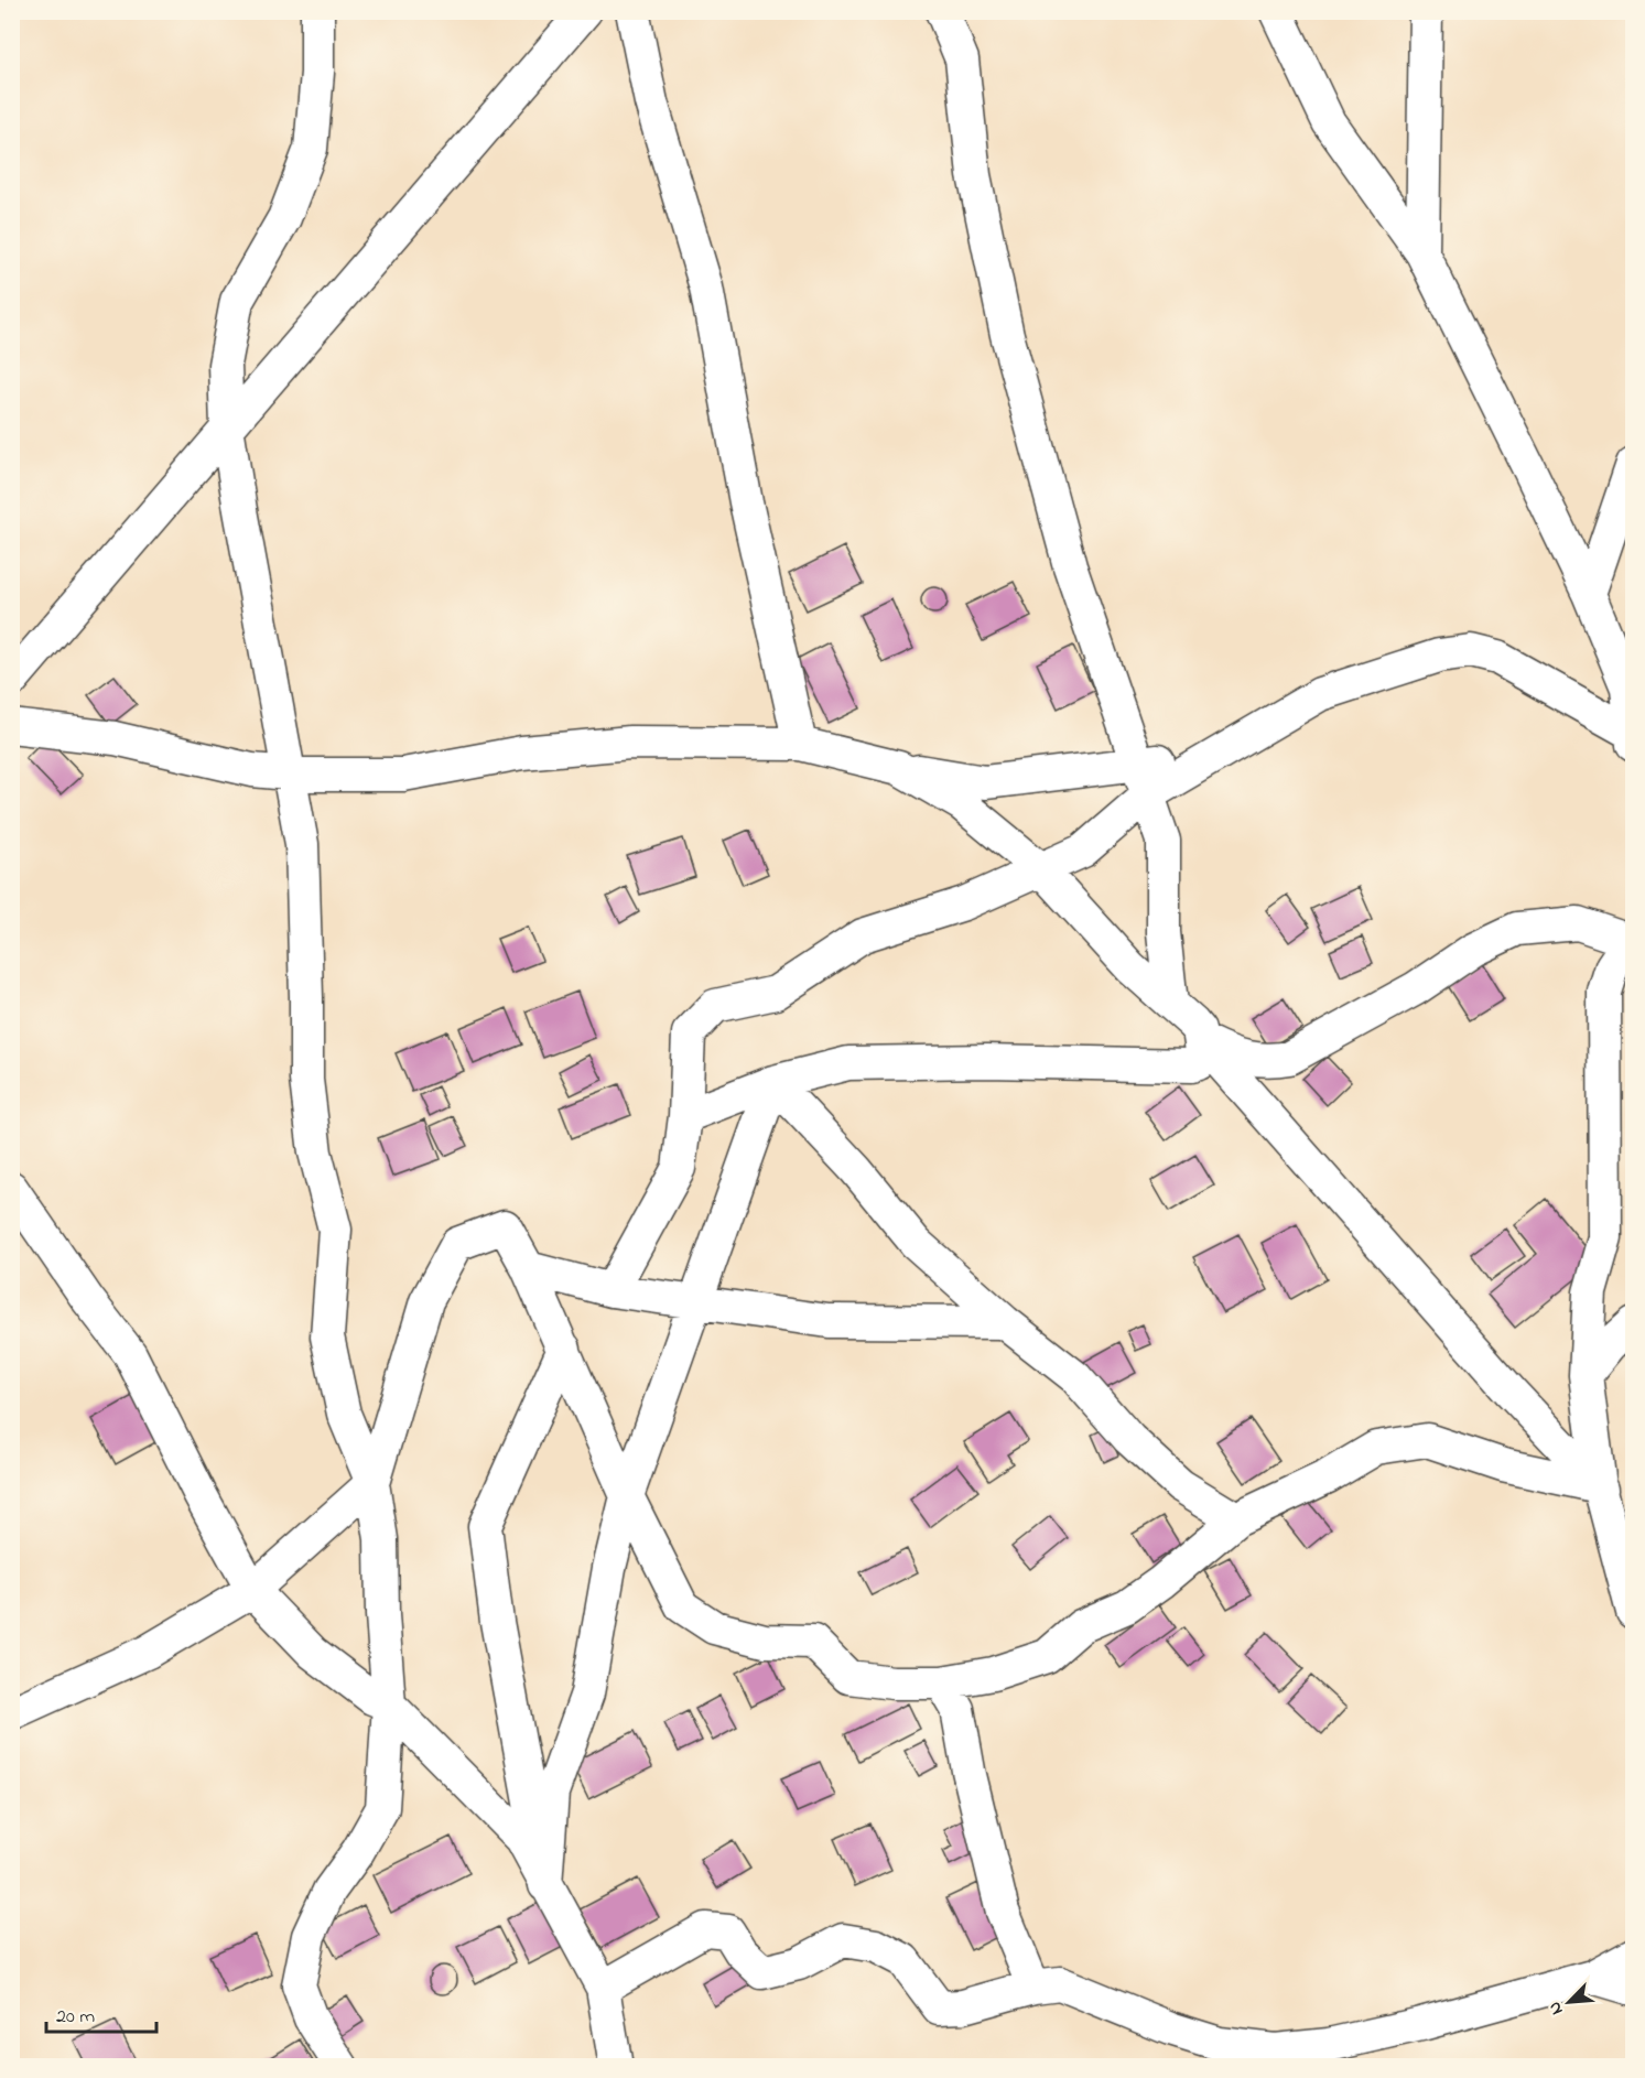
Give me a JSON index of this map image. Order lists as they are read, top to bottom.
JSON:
{
  "scale_bar": "20 m",
  "north": "bottom left"
}
